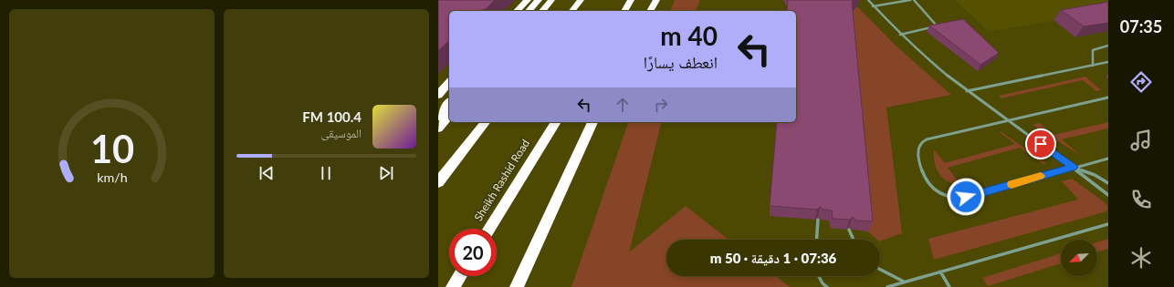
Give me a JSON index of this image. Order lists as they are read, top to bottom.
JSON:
{
  "streets": {
    "highway": ["Sheikh Rashid Road"]
  },
  "north": "bottom left",
  "page": {
    "tabs": "07:35",
    "turn": ["40 m", "انعطف يسارًا"],
    "song": ["100.4 FM", "الموسيقى"],
    "limit": "20",
    "trip": "07:36 · 1 دقيقة · 50 m",
    "gauge": ["10", "km/h"]
  }
}
